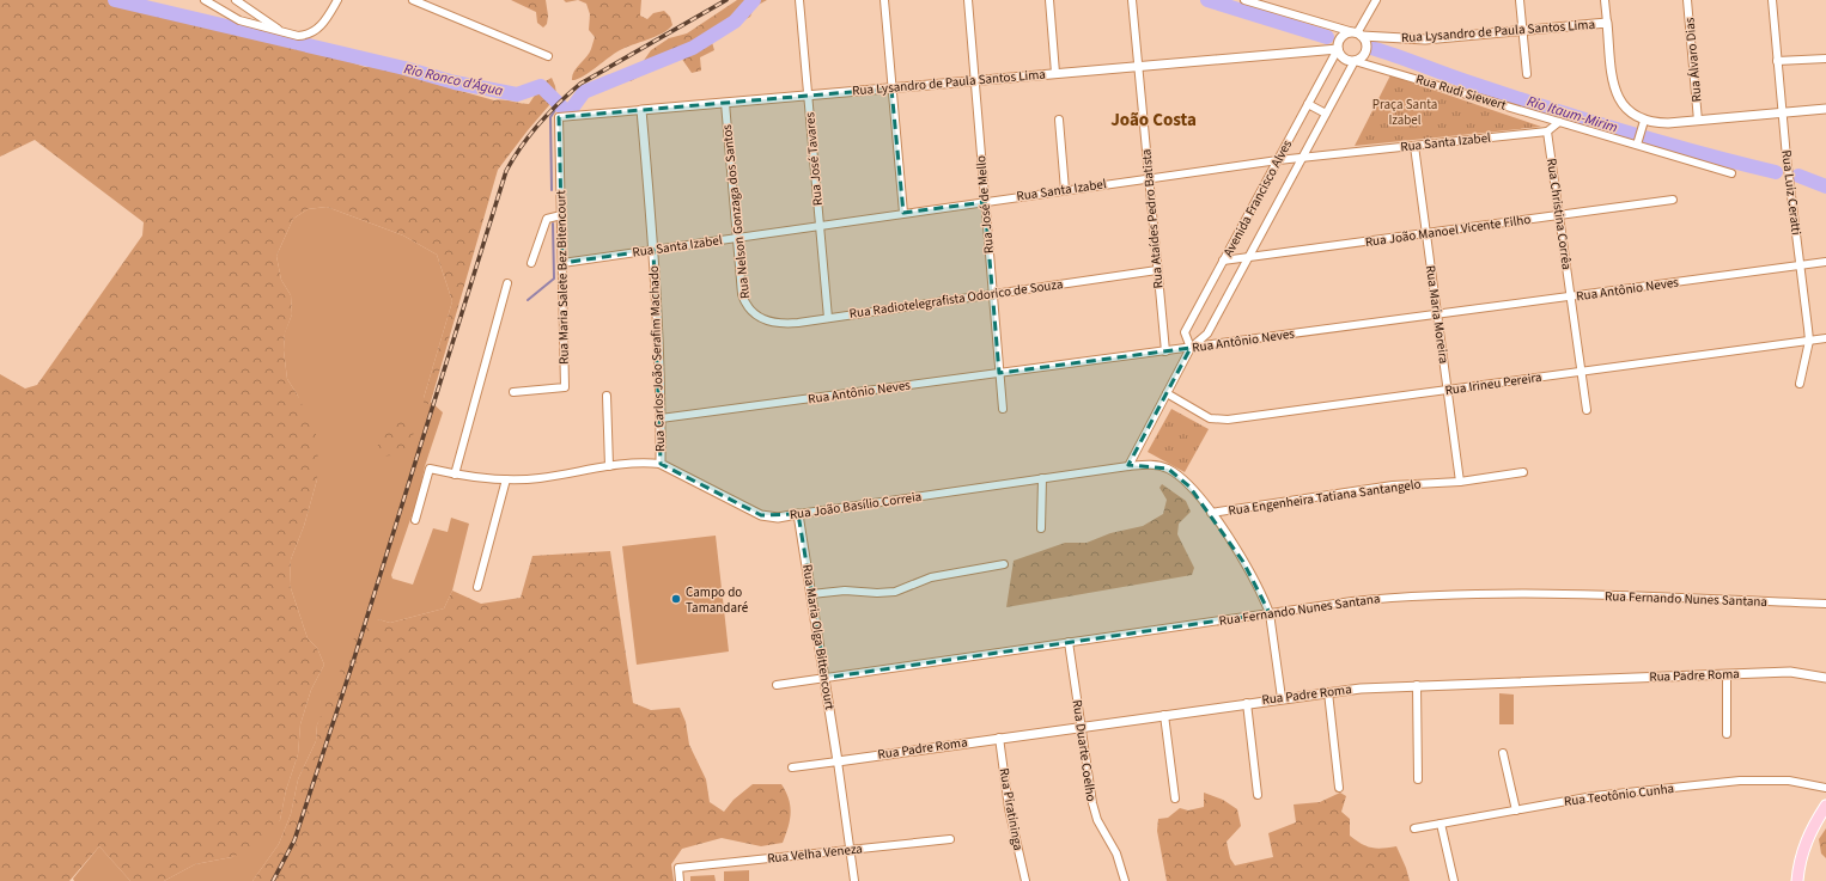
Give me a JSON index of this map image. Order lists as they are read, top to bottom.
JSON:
{
  "streets": {
    "street": [
      "Rua Lysandro de Paula Santos Lima",
      "Rua Álvaro Dias",
      "Rua Rudi Siewert",
      "Rua Santa Izabel",
      "Rua José Tavares",
      "Rua Luiz Ceratti",
      "Avenida Francisco Alves",
      "Rua José de Mello",
      "Rua Nelson Gonzaga dos Santos",
      "Rua Christina Corrêa",
      "Rua Ataídes Pedro Batista",
      "Rua João Manoel Vicente Filho",
      "Rua Maria Salete Bez Bitencourt",
      "Rua Antônio Neves",
      "Rua Radiotelegrafista Odorico de Souza",
      "Rua Maria Moreira",
      "Rua Carlos João Serafim Machado",
      "Rua Irineu Pereira",
      "Rua Engenheira Tatiana Santangelo",
      "Rua João Basílio Correia",
      "Rua Fernando Nunes Santana",
      "Rua Maria Olga Bittencourt",
      "Rua Padre Roma",
      "Rua Duarte Coelho",
      "Rua Teotônio Cunha",
      "Rua Piratininga",
      "Rua Velha Veneza"
    ]
  },
  "crossings": [
    ["Rua Lysandro de Paula Santos Lima", "Rua Rudi Siewert"],
    ["Rua Lysandro de Paula Santos Lima", "Rua José Tavares"],
    ["Rua Lysandro de Paula Santos Lima", "Avenida Francisco Alves"],
    ["Rua Lysandro de Paula Santos Lima", "Rua José de Mello"],
    ["Rua Lysandro de Paula Santos Lima", "Rua Nelson Gonzaga dos Santos"],
    ["Rua Lysandro de Paula Santos Lima", "Rua Ataídes Pedro Batista"],
    ["Rua Lysandro de Paula Santos Lima", "Rua Maria Salete Bez Bitencourt"],
    ["Rua Lysandro de Paula Santos Lima", "Rua Carlos João Serafim Machado"],
    ["Rua Rudi Siewert", "Avenida Francisco Alves"],
    ["Rua Santa Izabel", "Rua José Tavares"],
    ["Rua Santa Izabel", "Avenida Francisco Alves"],
    ["Rua Santa Izabel", "Rua José de Mello"],
    ["Rua Santa Izabel", "Rua Nelson Gonzaga dos Santos"],
    ["Rua Santa Izabel", "Rua Christina Corrêa"],
    ["Rua Santa Izabel", "Rua Ataídes Pedro Batista"],
    ["Rua Santa Izabel", "Rua Maria Salete Bez Bitencourt"],
    ["Rua Santa Izabel", "Rua Maria Moreira"],
    ["Rua Santa Izabel", "Rua Carlos João Serafim Machado"],
    ["Rua José Tavares", "Rua Radiotelegrafista Odorico de Souza"],
    ["Rua Luiz Ceratti", "Rua Antônio Neves"],
    ["Rua Luiz Ceratti", "Rua Irineu Pereira"],
    ["Avenida Francisco Alves", "Rua João Manoel Vicente Filho"],
    ["Avenida Francisco Alves", "Rua Antônio Neves"],
    ["Avenida Francisco Alves", "Rua Irineu Pereira"],
    ["Avenida Francisco Alves", "Rua João Basílio Correia"],
    ["Rua José de Mello", "Rua Antônio Neves"],
    ["Rua José de Mello", "Rua Radiotelegrafista Odorico de Souza"],
    ["Rua Nelson Gonzaga dos Santos", "Rua Radiotelegrafista Odorico de Souza"],
    ["Rua Christina Corrêa", "Rua João Manoel Vicente Filho"],
    ["Rua Christina Corrêa", "Rua Antônio Neves"],
    ["Rua Christina Corrêa", "Rua Irineu Pereira"],
    ["Rua Ataídes Pedro Batista", "Rua Antônio Neves"],
    ["Rua Ataídes Pedro Batista", "Rua Radiotelegrafista Odorico de Souza"],
    ["Rua João Manoel Vicente Filho", "Rua Maria Moreira"],
    ["Rua Antônio Neves", "Rua Maria Moreira"],
    ["Rua Antônio Neves", "Rua Carlos João Serafim Machado"],
    ["Rua Maria Moreira", "Rua Irineu Pereira"],
    ["Rua Maria Moreira", "Rua Engenheira Tatiana Santangelo"],
    ["Rua Carlos João Serafim Machado", "Rua João Basílio Correia"],
    ["Rua Engenheira Tatiana Santangelo", "Rua João Basílio Correia"],
    ["Rua João Basílio Correia", "Rua Fernando Nunes Santana"],
    ["Rua João Basílio Correia", "Rua Maria Olga Bittencourt"],
    ["Rua João Basílio Correia", "Rua Padre Roma"],
    ["Rua Fernando Nunes Santana", "Rua Maria Olga Bittencourt"],
    ["Rua Fernando Nunes Santana", "Rua Duarte Coelho"],
    ["Rua Maria Olga Bittencourt", "Rua Padre Roma"],
    ["Rua Padre Roma", "Rua Duarte Coelho"],
    ["Rua Padre Roma", "Rua Piratininga"]
  ],
  "districts": ["João Costa"],
  "water": ["Rio Ronco d'Água", "Rio Itaum-Mirim"],
  "parks": ["Praça Santa Izabel"],
  "places": ["Campo do Tamandaré"]
}
